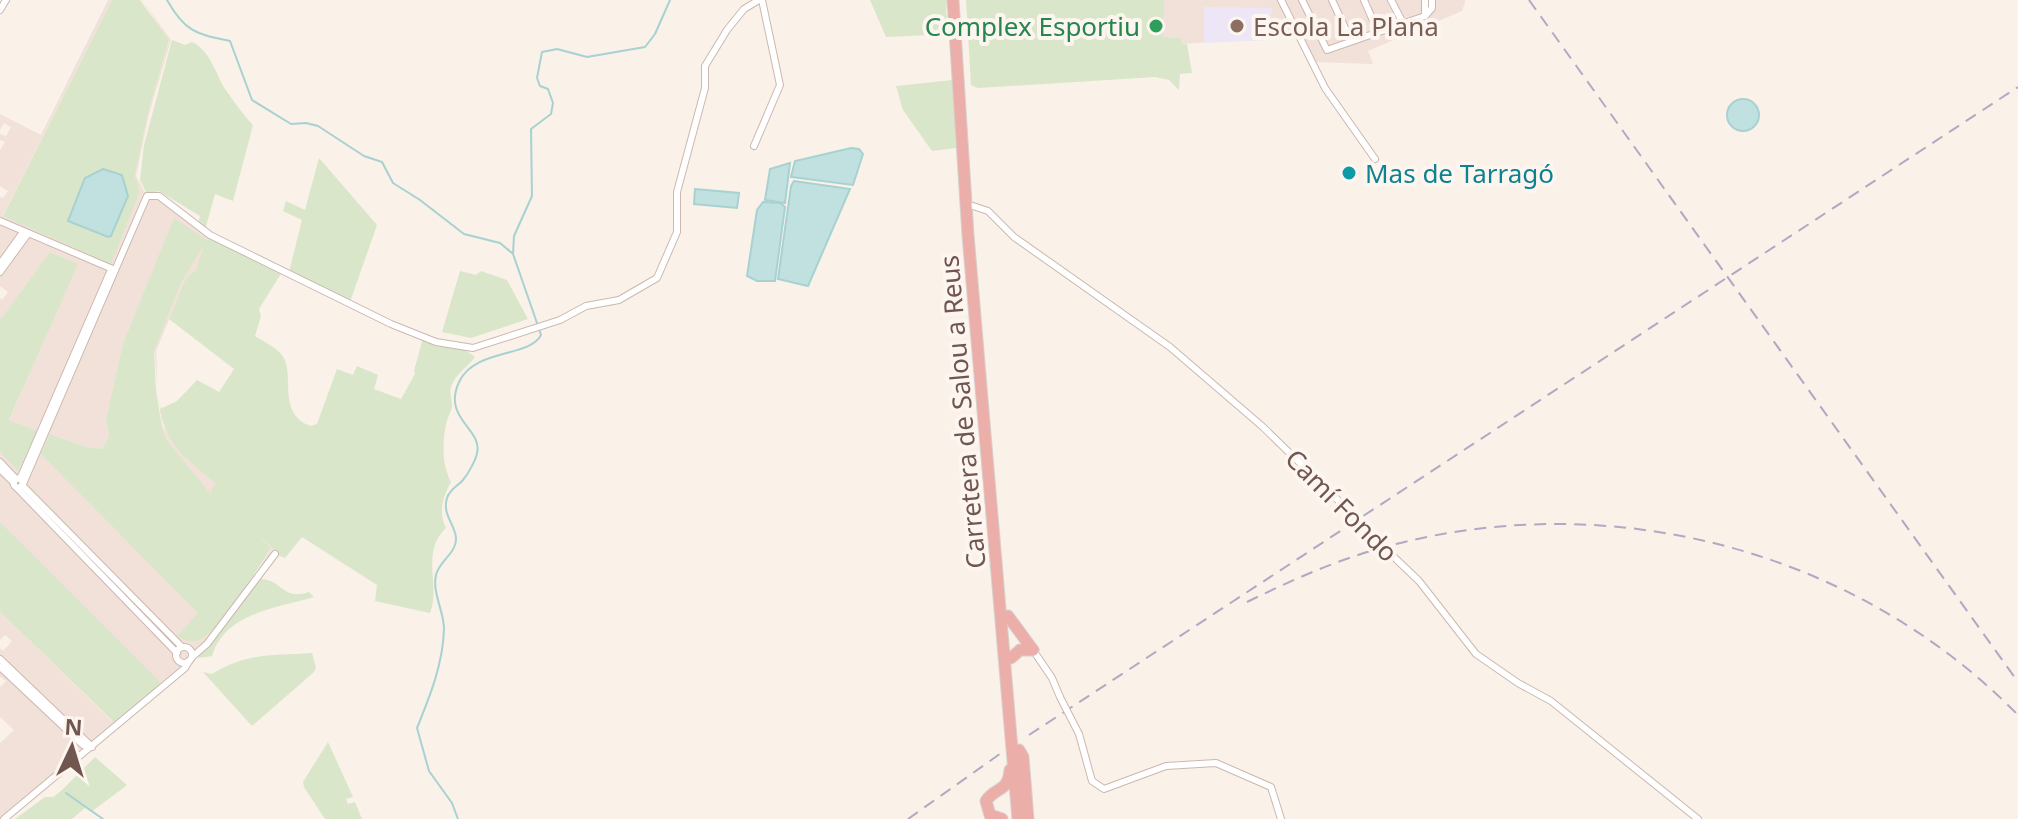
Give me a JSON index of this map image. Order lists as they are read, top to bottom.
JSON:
{
  "streets": {
    "highway": ["Carretera de Salou a Reus"],
    "street": ["Camí Fondo"]
  },
  "places": ["Complex Esportiu", "Escola La Plana", "Mas de Tarragó"],
  "north": "top"
}
